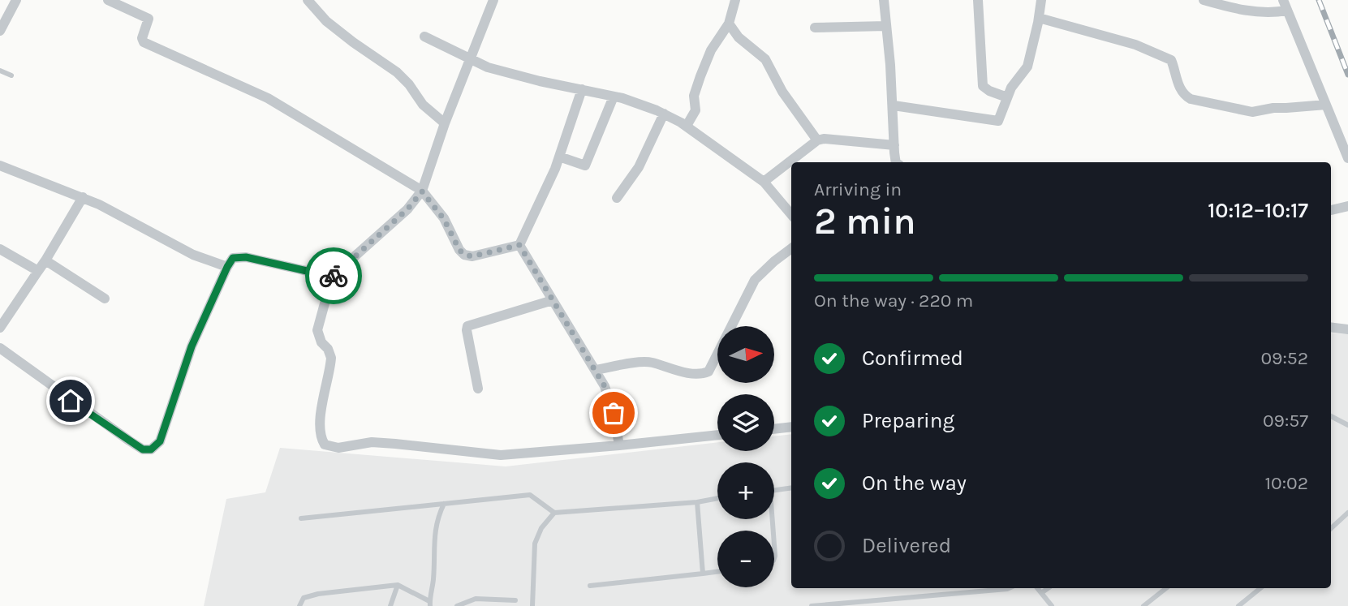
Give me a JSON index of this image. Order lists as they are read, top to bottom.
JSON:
{
  "north": "right",
  "page": {
    "heading": ["2 min", "Arriving in", "10:12–10:17"],
    "bar": "On the way · 220 m",
    "map_buttons": ["+", "−"],
    "list": [
      ["Confirmed", "09:52"],
      ["Preparing", "09:57"],
      ["On the way", "10:02"],
      "Delivered"
    ]
  }
}
